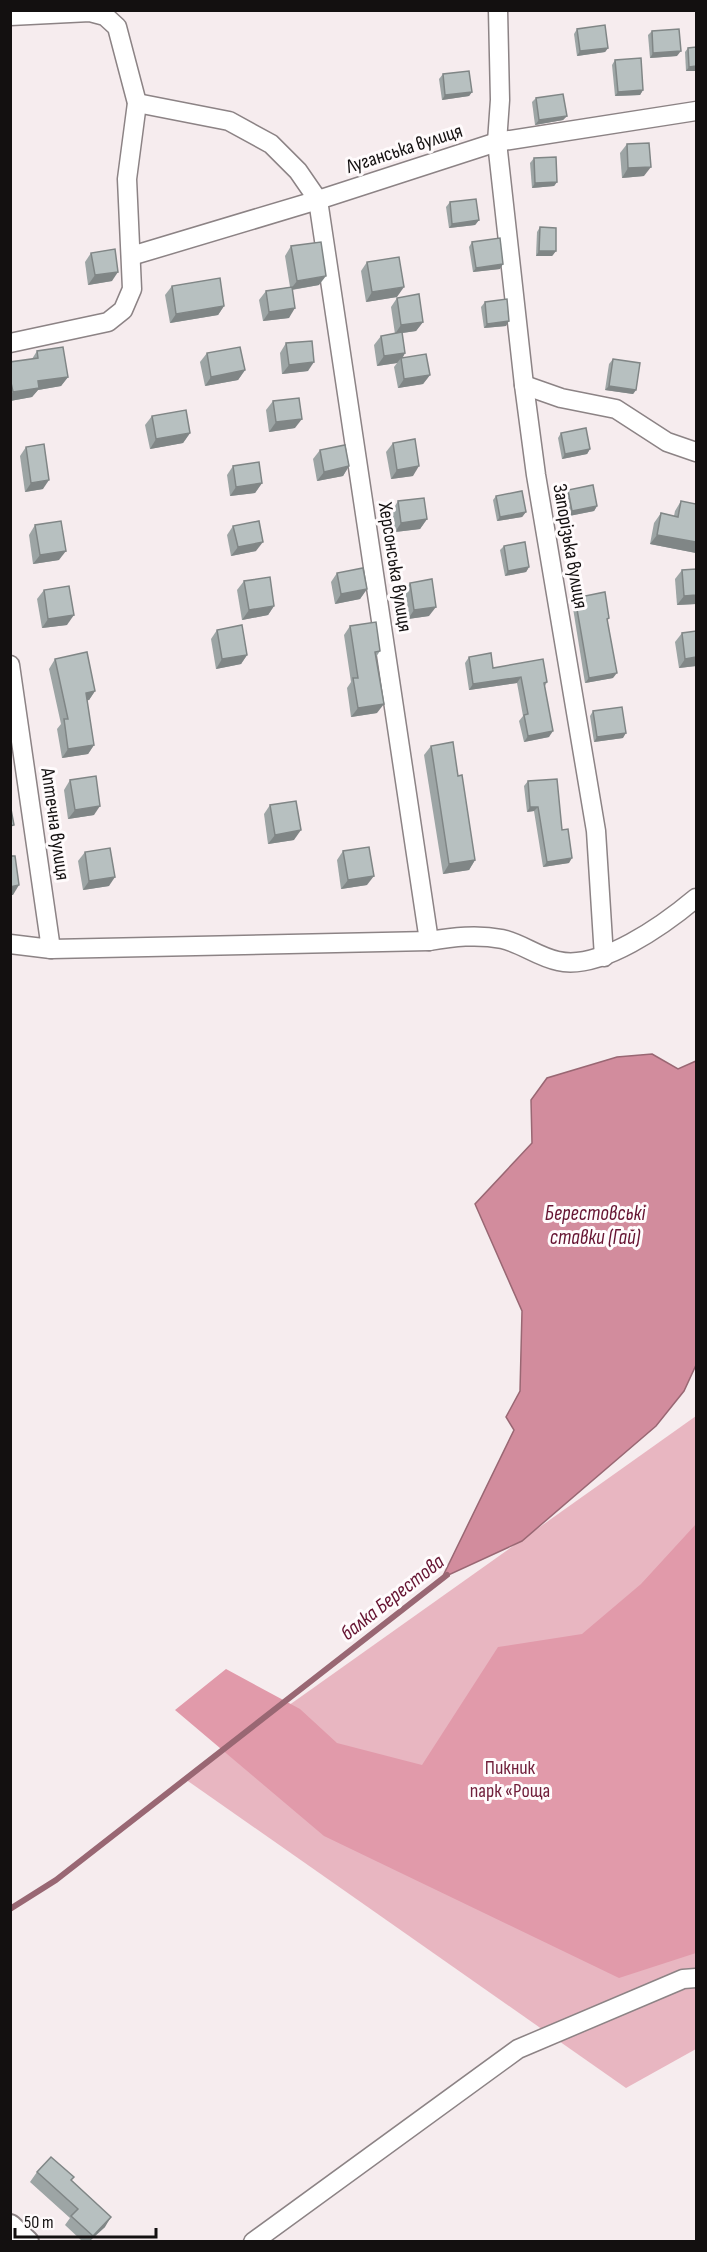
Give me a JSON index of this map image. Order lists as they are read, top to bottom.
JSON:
{
  "streets": {
    "street": [
      "Луганська вулиця",
      "Запорізька вулиця",
      "Херсонська вулиця",
      "Аптечна вулиця"
    ]
  },
  "crossings": [
    ["Луганська вулиця", "Запорізька вулиця"],
    ["Луганська вулиця", "Херсонська вулиця"]
  ],
  "water": ["Берестовські ставки (Гай)", "балка Берестова"],
  "parks": ["Пикник парк «Роща"],
  "scale_bar": "50 m"
}
